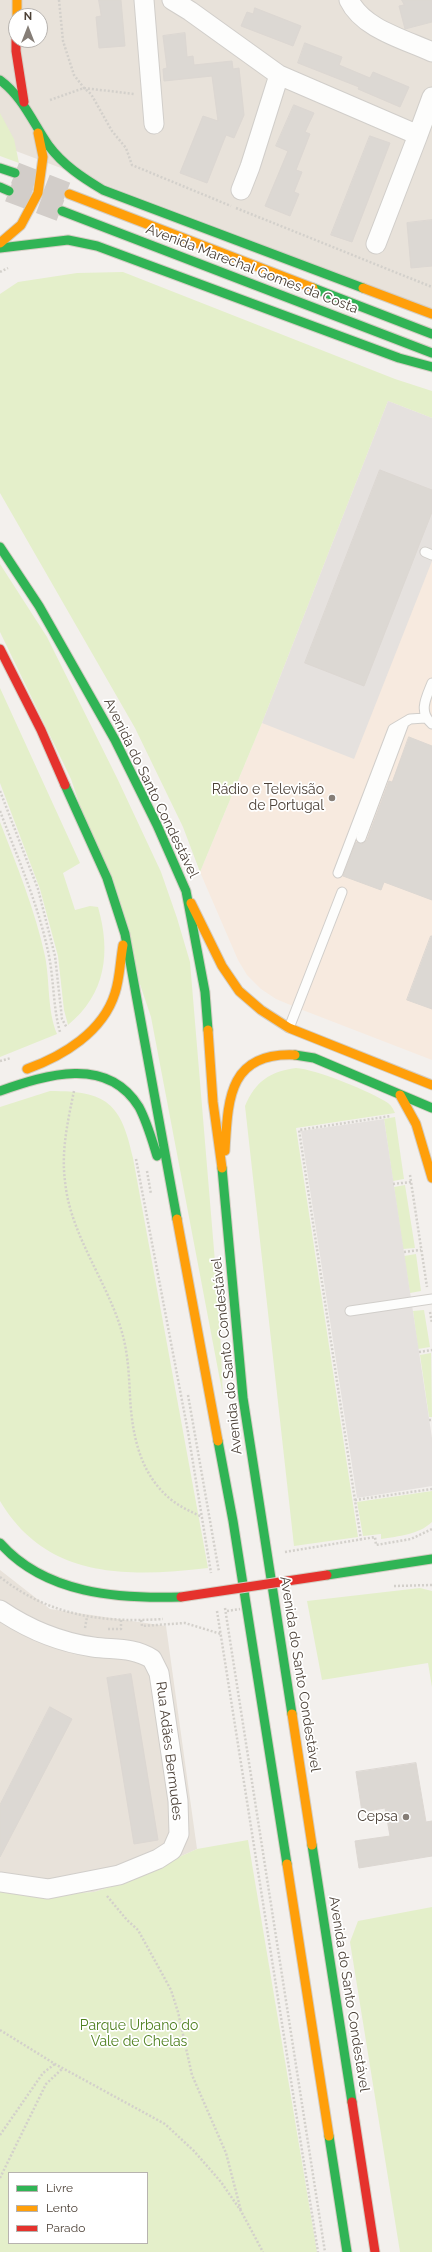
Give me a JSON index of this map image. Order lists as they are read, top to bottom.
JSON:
{
  "streets": {
    "main road": ["Avenida Marechal Gomes da Costa", "Avenida do Santo Condestável"],
    "street": ["Rua Adães Bermudes"]
  },
  "parks": ["Parque Urbano do Vale de Chelas"],
  "places": ["Rádio e Televisão de Portugal", "Cepsa"],
  "legend": ["Livre", "Lento", "Parado"],
  "north": "top"
}
